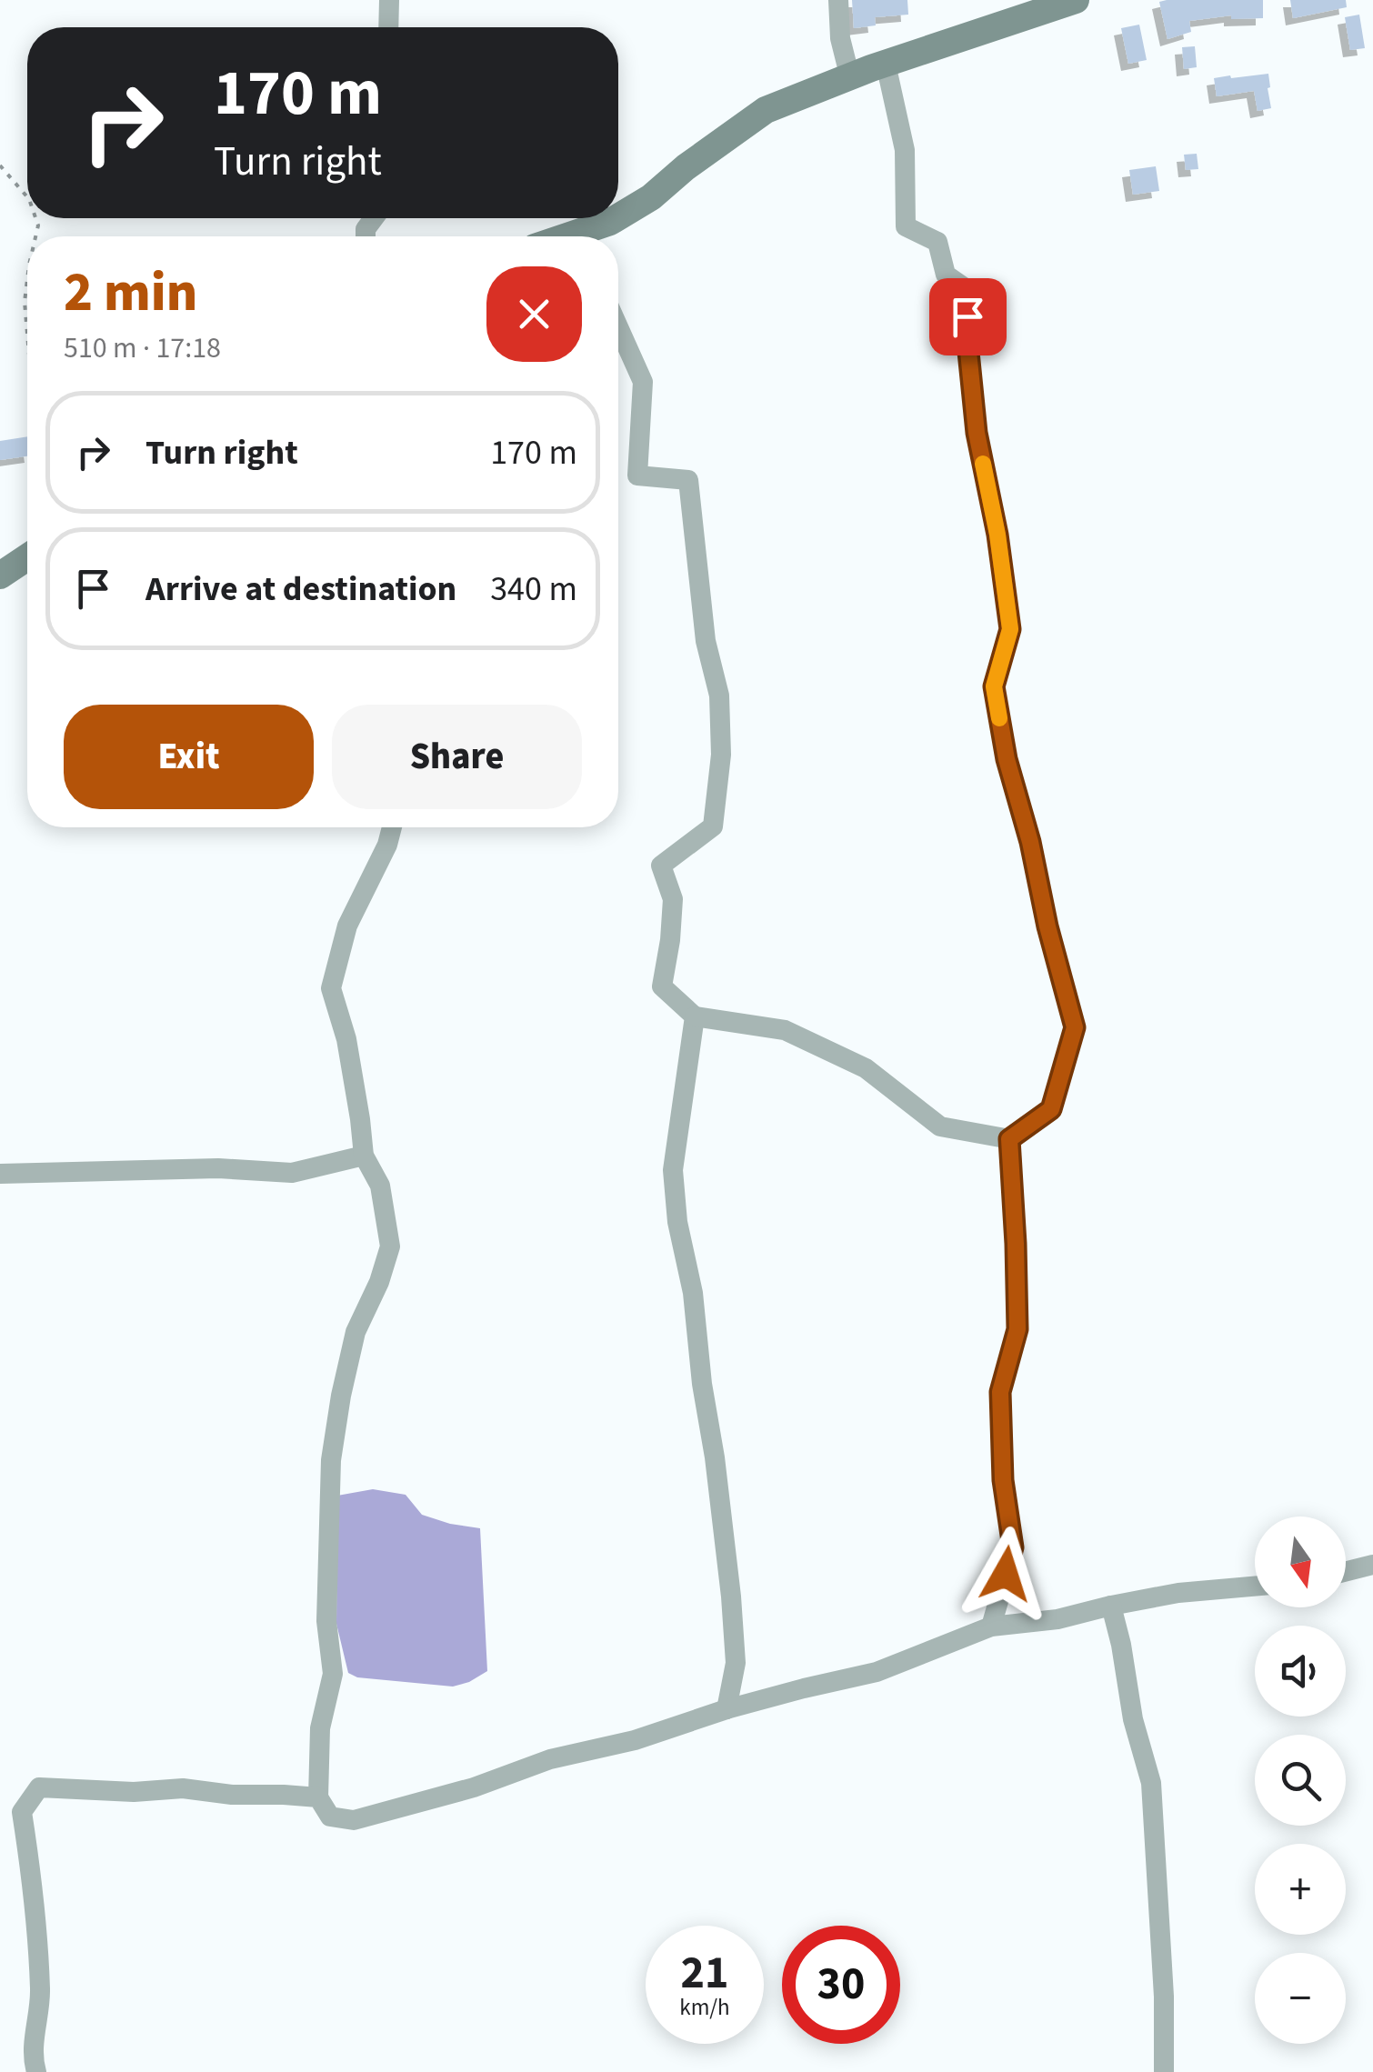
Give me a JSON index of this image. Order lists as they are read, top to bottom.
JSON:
{
  "north": "bottom",
  "page": {
    "turn": ["170 m", "Turn right"],
    "heading": ["2 min", "510 m · 17:18"],
    "list": [
      {
        "name": "Turn right",
        "value": "170 m"
      },
      {
        "name": "Arrive at destination",
        "value": "340 m"
      }
    ],
    "buttons": ["Exit", "Share"],
    "map_buttons": ["+", "−"],
    "speed": "21 km/h",
    "limit": "30"
  }
}
